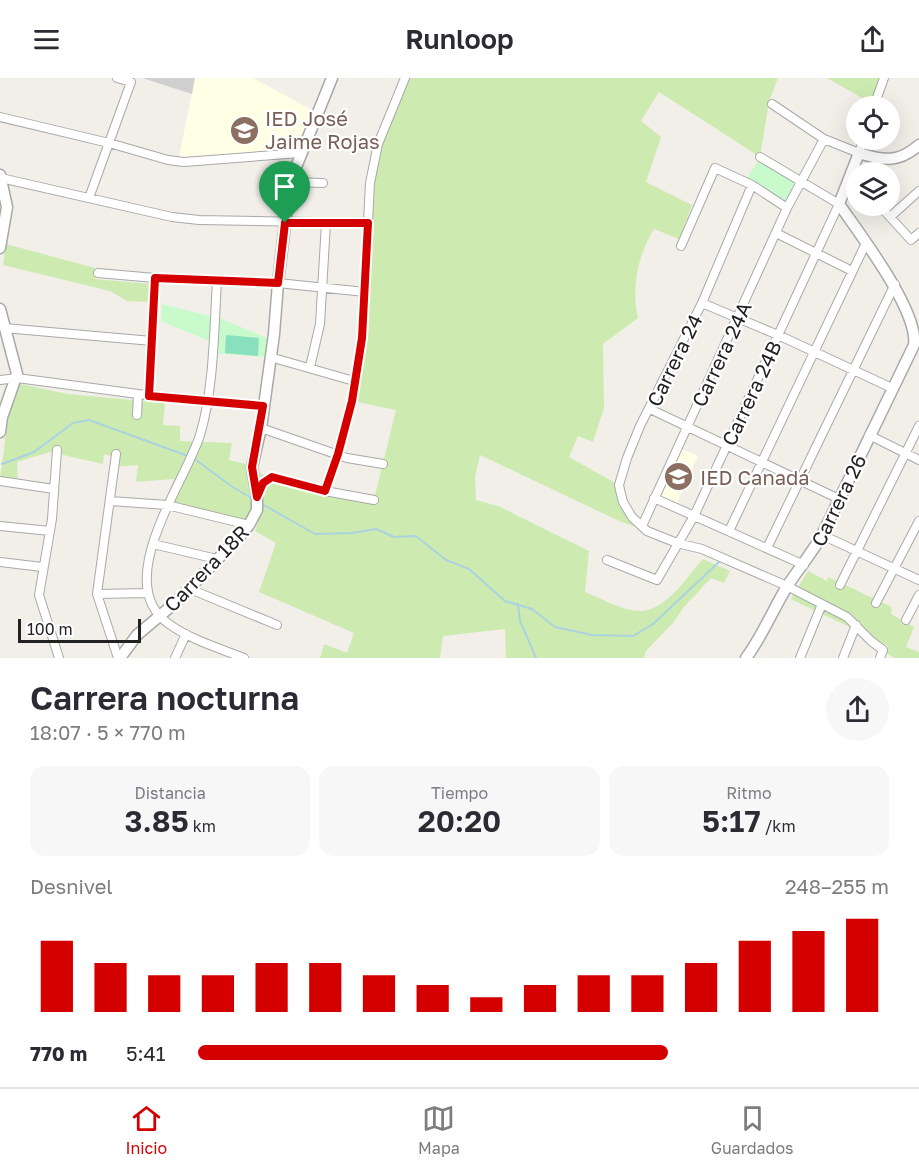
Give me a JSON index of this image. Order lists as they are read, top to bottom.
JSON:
{
  "streets": {
    "street": [
      "Carrera 24A",
      "Carrera 24",
      "Carrera 24B",
      "Carrera 26",
      "Carrera 18R"
    ]
  },
  "crossings": [
    ["Carrera 24A", "Carrera 24"]
  ],
  "places": {
    "school or university": ["IED José Jaime Rojas", "IED Canadá"]
  },
  "scale_bar": "100 m",
  "page": {
    "header": "Runloop",
    "scale": "100 m",
    "heading": ["Carrera nocturna", "18:07 · 5 × 770 m"],
    "stats": [
      ["Distancia", "3.85 km"],
      ["Tiempo", "20:20"],
      ["Ritmo", "5:17 /km"]
    ],
    "chart": ["Desnivel", "248–255 m"],
    "list": [
      {
        "name": "770 m",
        "note": "5:41"
      }
    ],
    "tabs": ["Inicio", "Mapa", "Guardados"]
  }
}
